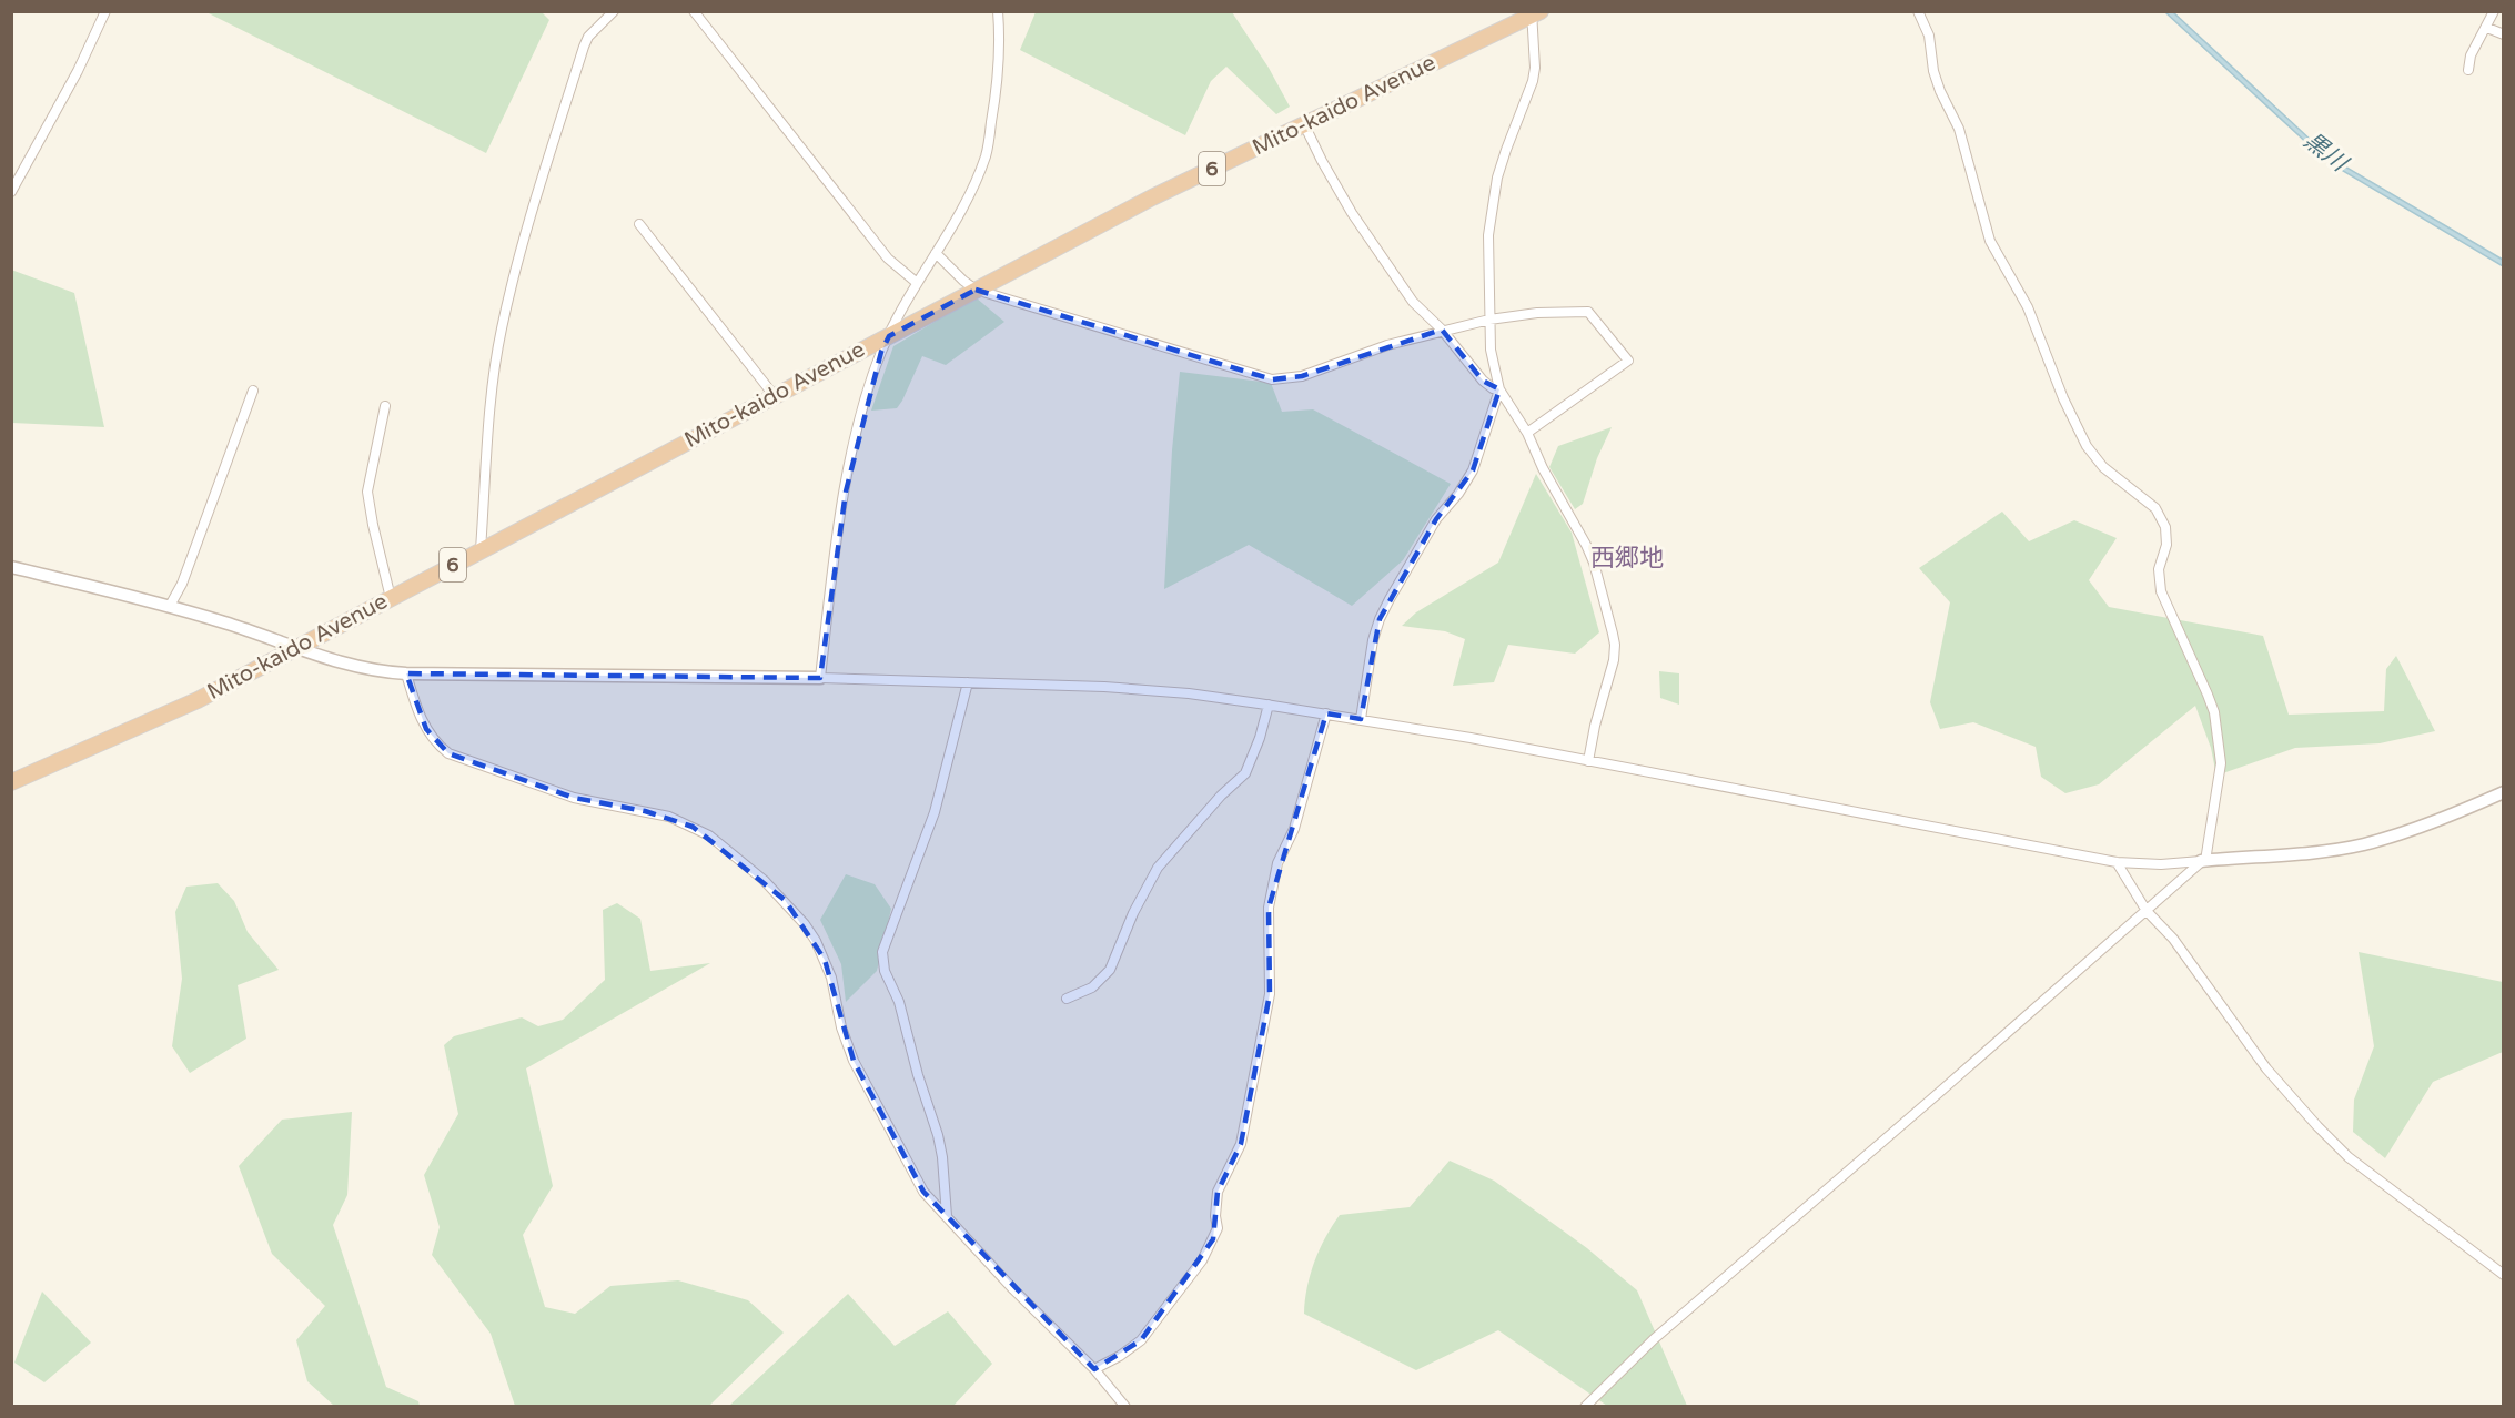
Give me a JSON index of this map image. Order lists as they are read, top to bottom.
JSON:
{
  "streets": {
    "highway": ["Mito-kaido Avenue", "6"]
  },
  "districts": ["西郷地"],
  "water": ["黒川"]
}
